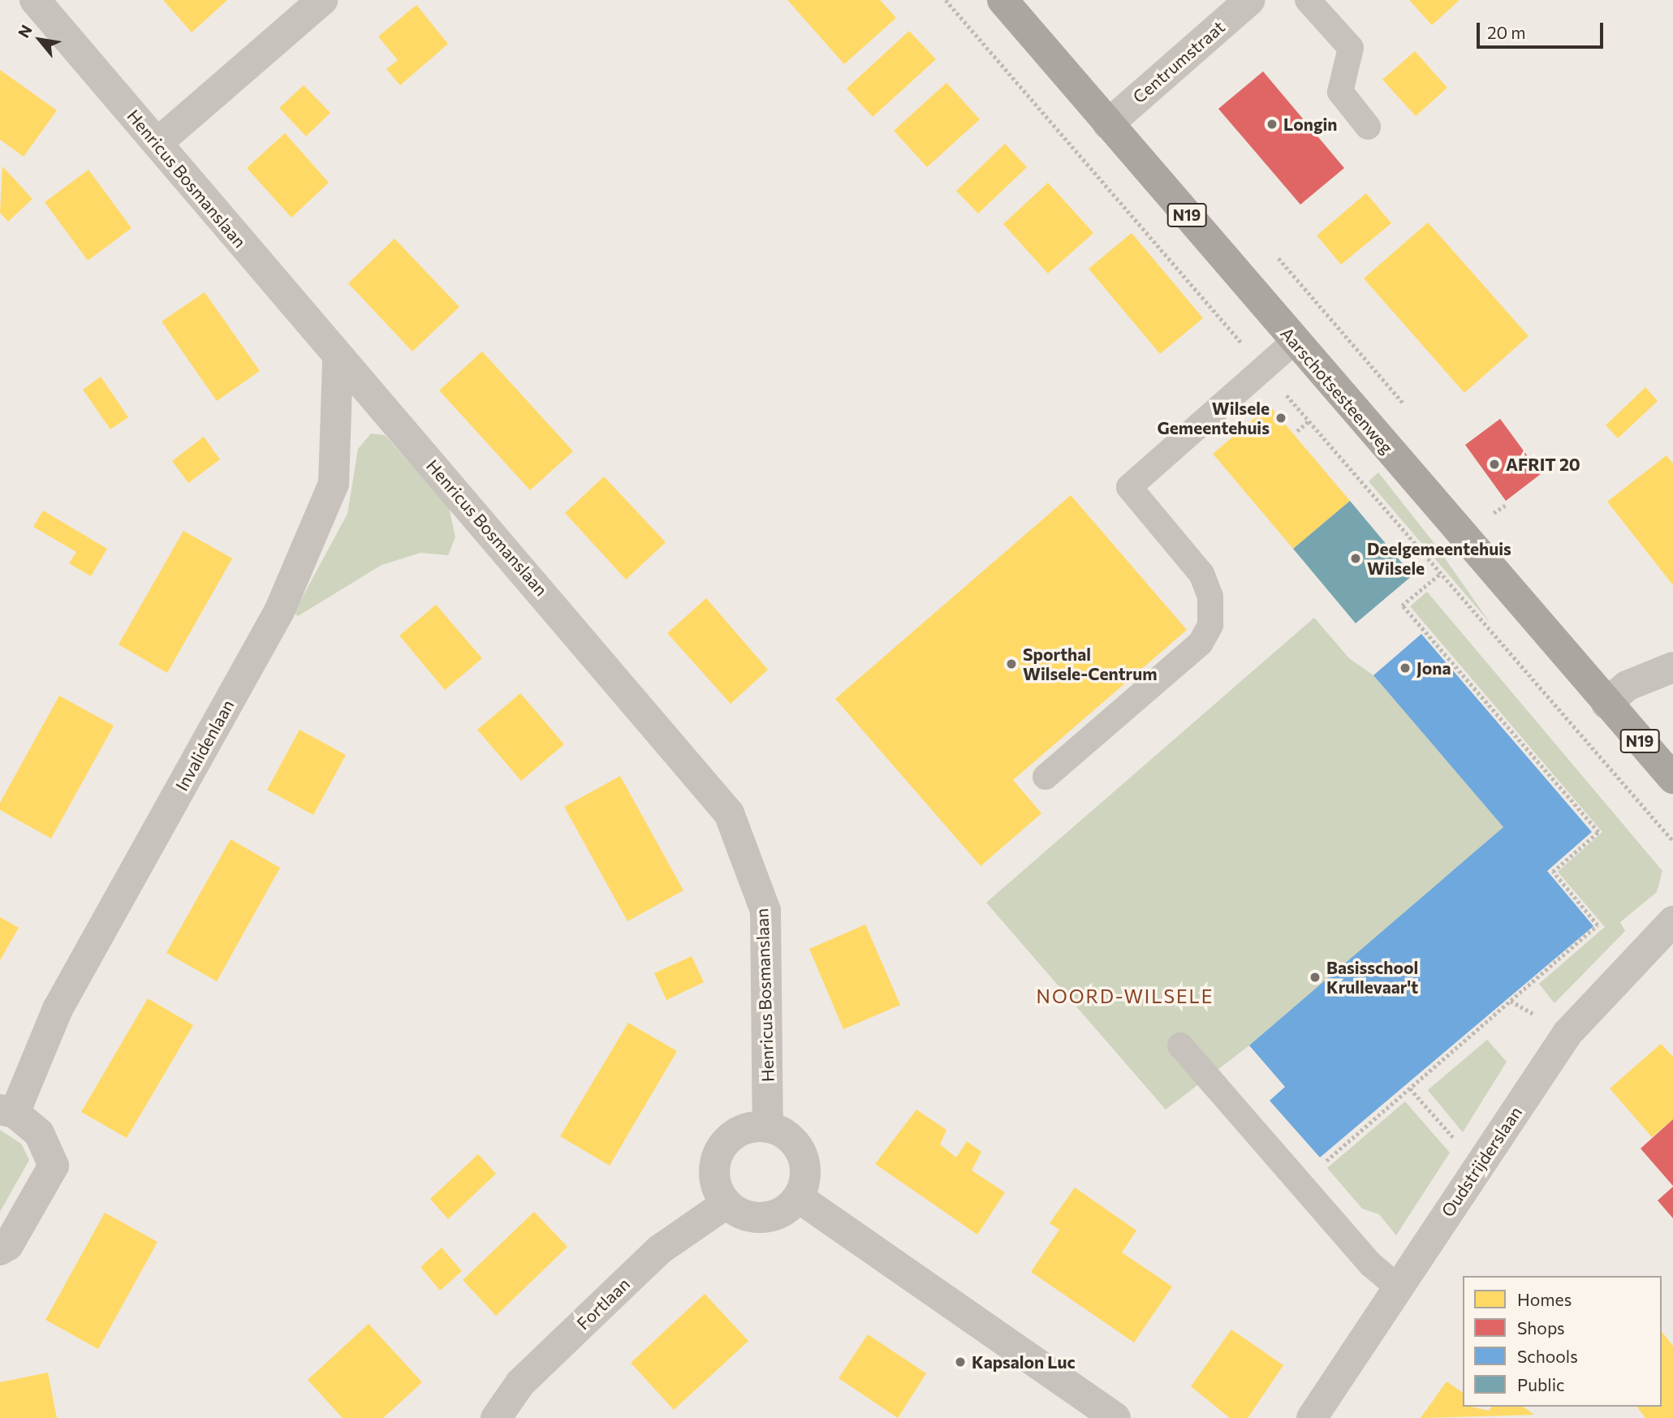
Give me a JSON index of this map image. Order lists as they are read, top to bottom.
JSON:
{
  "streets": {
    "main road": ["N19", "Aarschotsesteenweg"],
    "street": [
      "Centrumstraat",
      "Henricus Bosmanslaan",
      "Invalidenlaan",
      "Oudstrijderslaan",
      "Fortlaan"
    ]
  },
  "crossings": [
    ["Centrumstraat", "Aarschotsesteenweg"],
    ["Henricus Bosmanslaan", "Invalidenlaan"],
    ["Henricus Bosmanslaan", "Fortlaan"]
  ],
  "districts": ["NOORD-WILSELE"],
  "places": [
    "Longin",
    "Wilsele Gemeentehuis",
    "AFRIT 20",
    "Deelgemeentehuis Wilsele",
    "Sporthal Wilsele-Centrum",
    "Jona",
    "Basisschool Krullevaar't",
    "Kapsalon Luc"
  ],
  "legend": [
    "Homes",
    "Shops",
    "Schools",
    "Public"
  ],
  "scale_bar": "20 m",
  "north": "top left"
}
